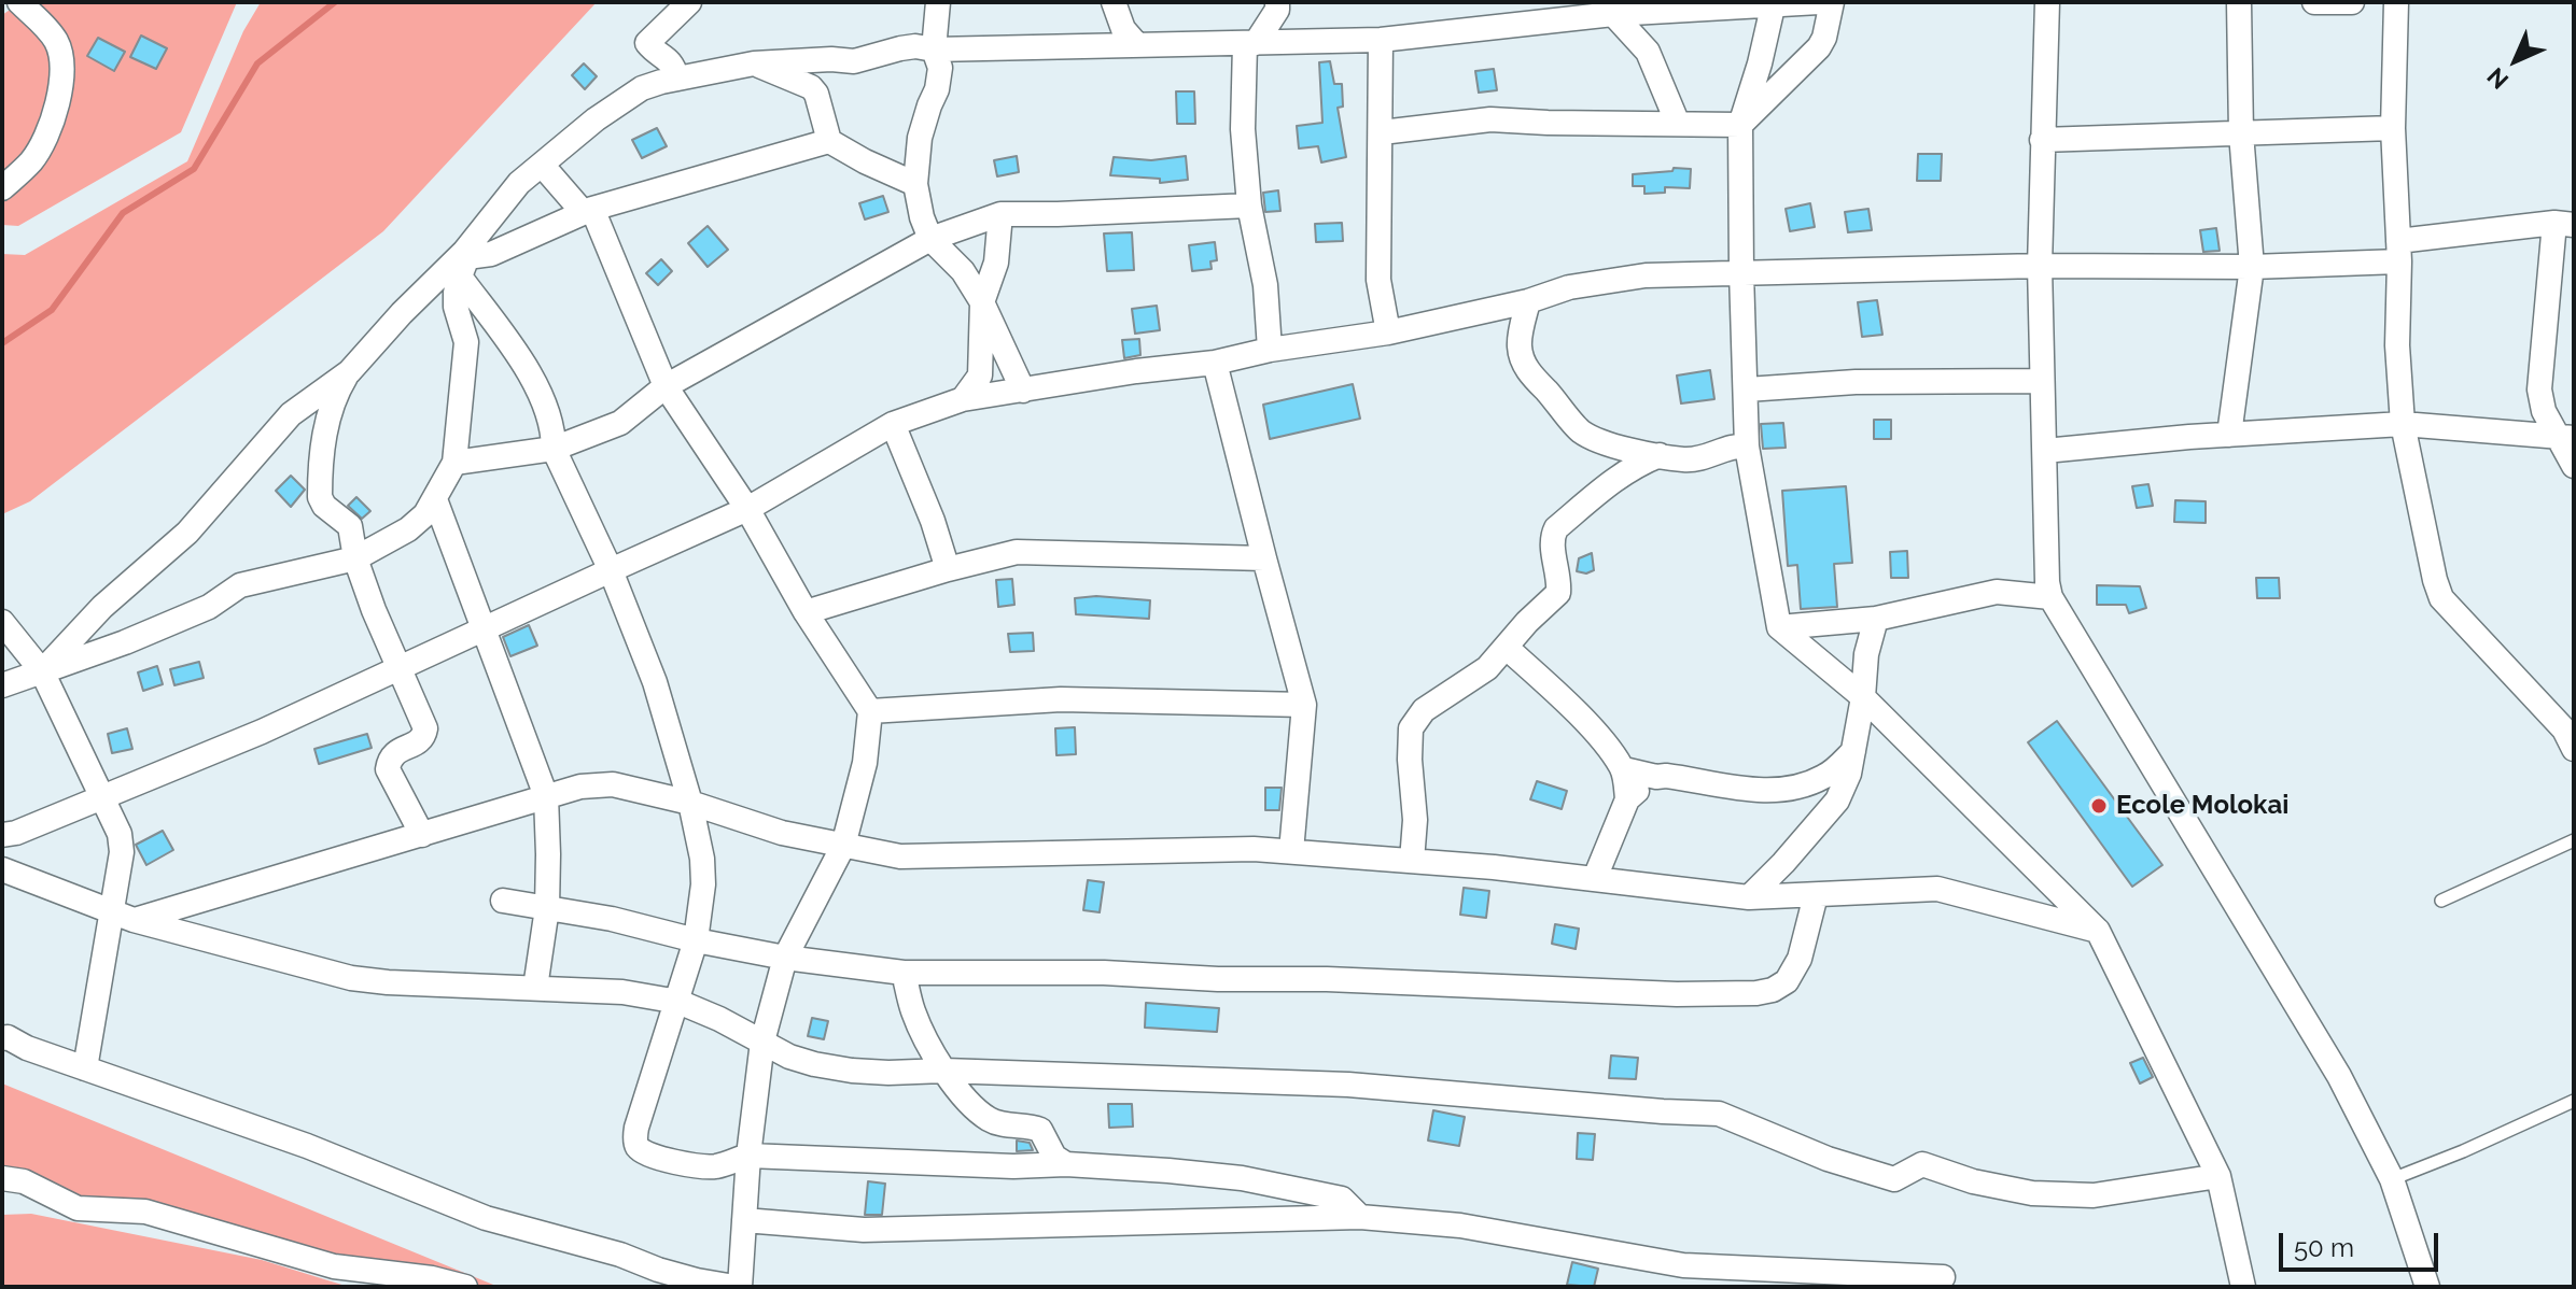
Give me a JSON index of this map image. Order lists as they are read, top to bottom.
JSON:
{
  "places": ["Ecole Molokai"],
  "scale_bar": "50 m",
  "north": "bottom left"
}
